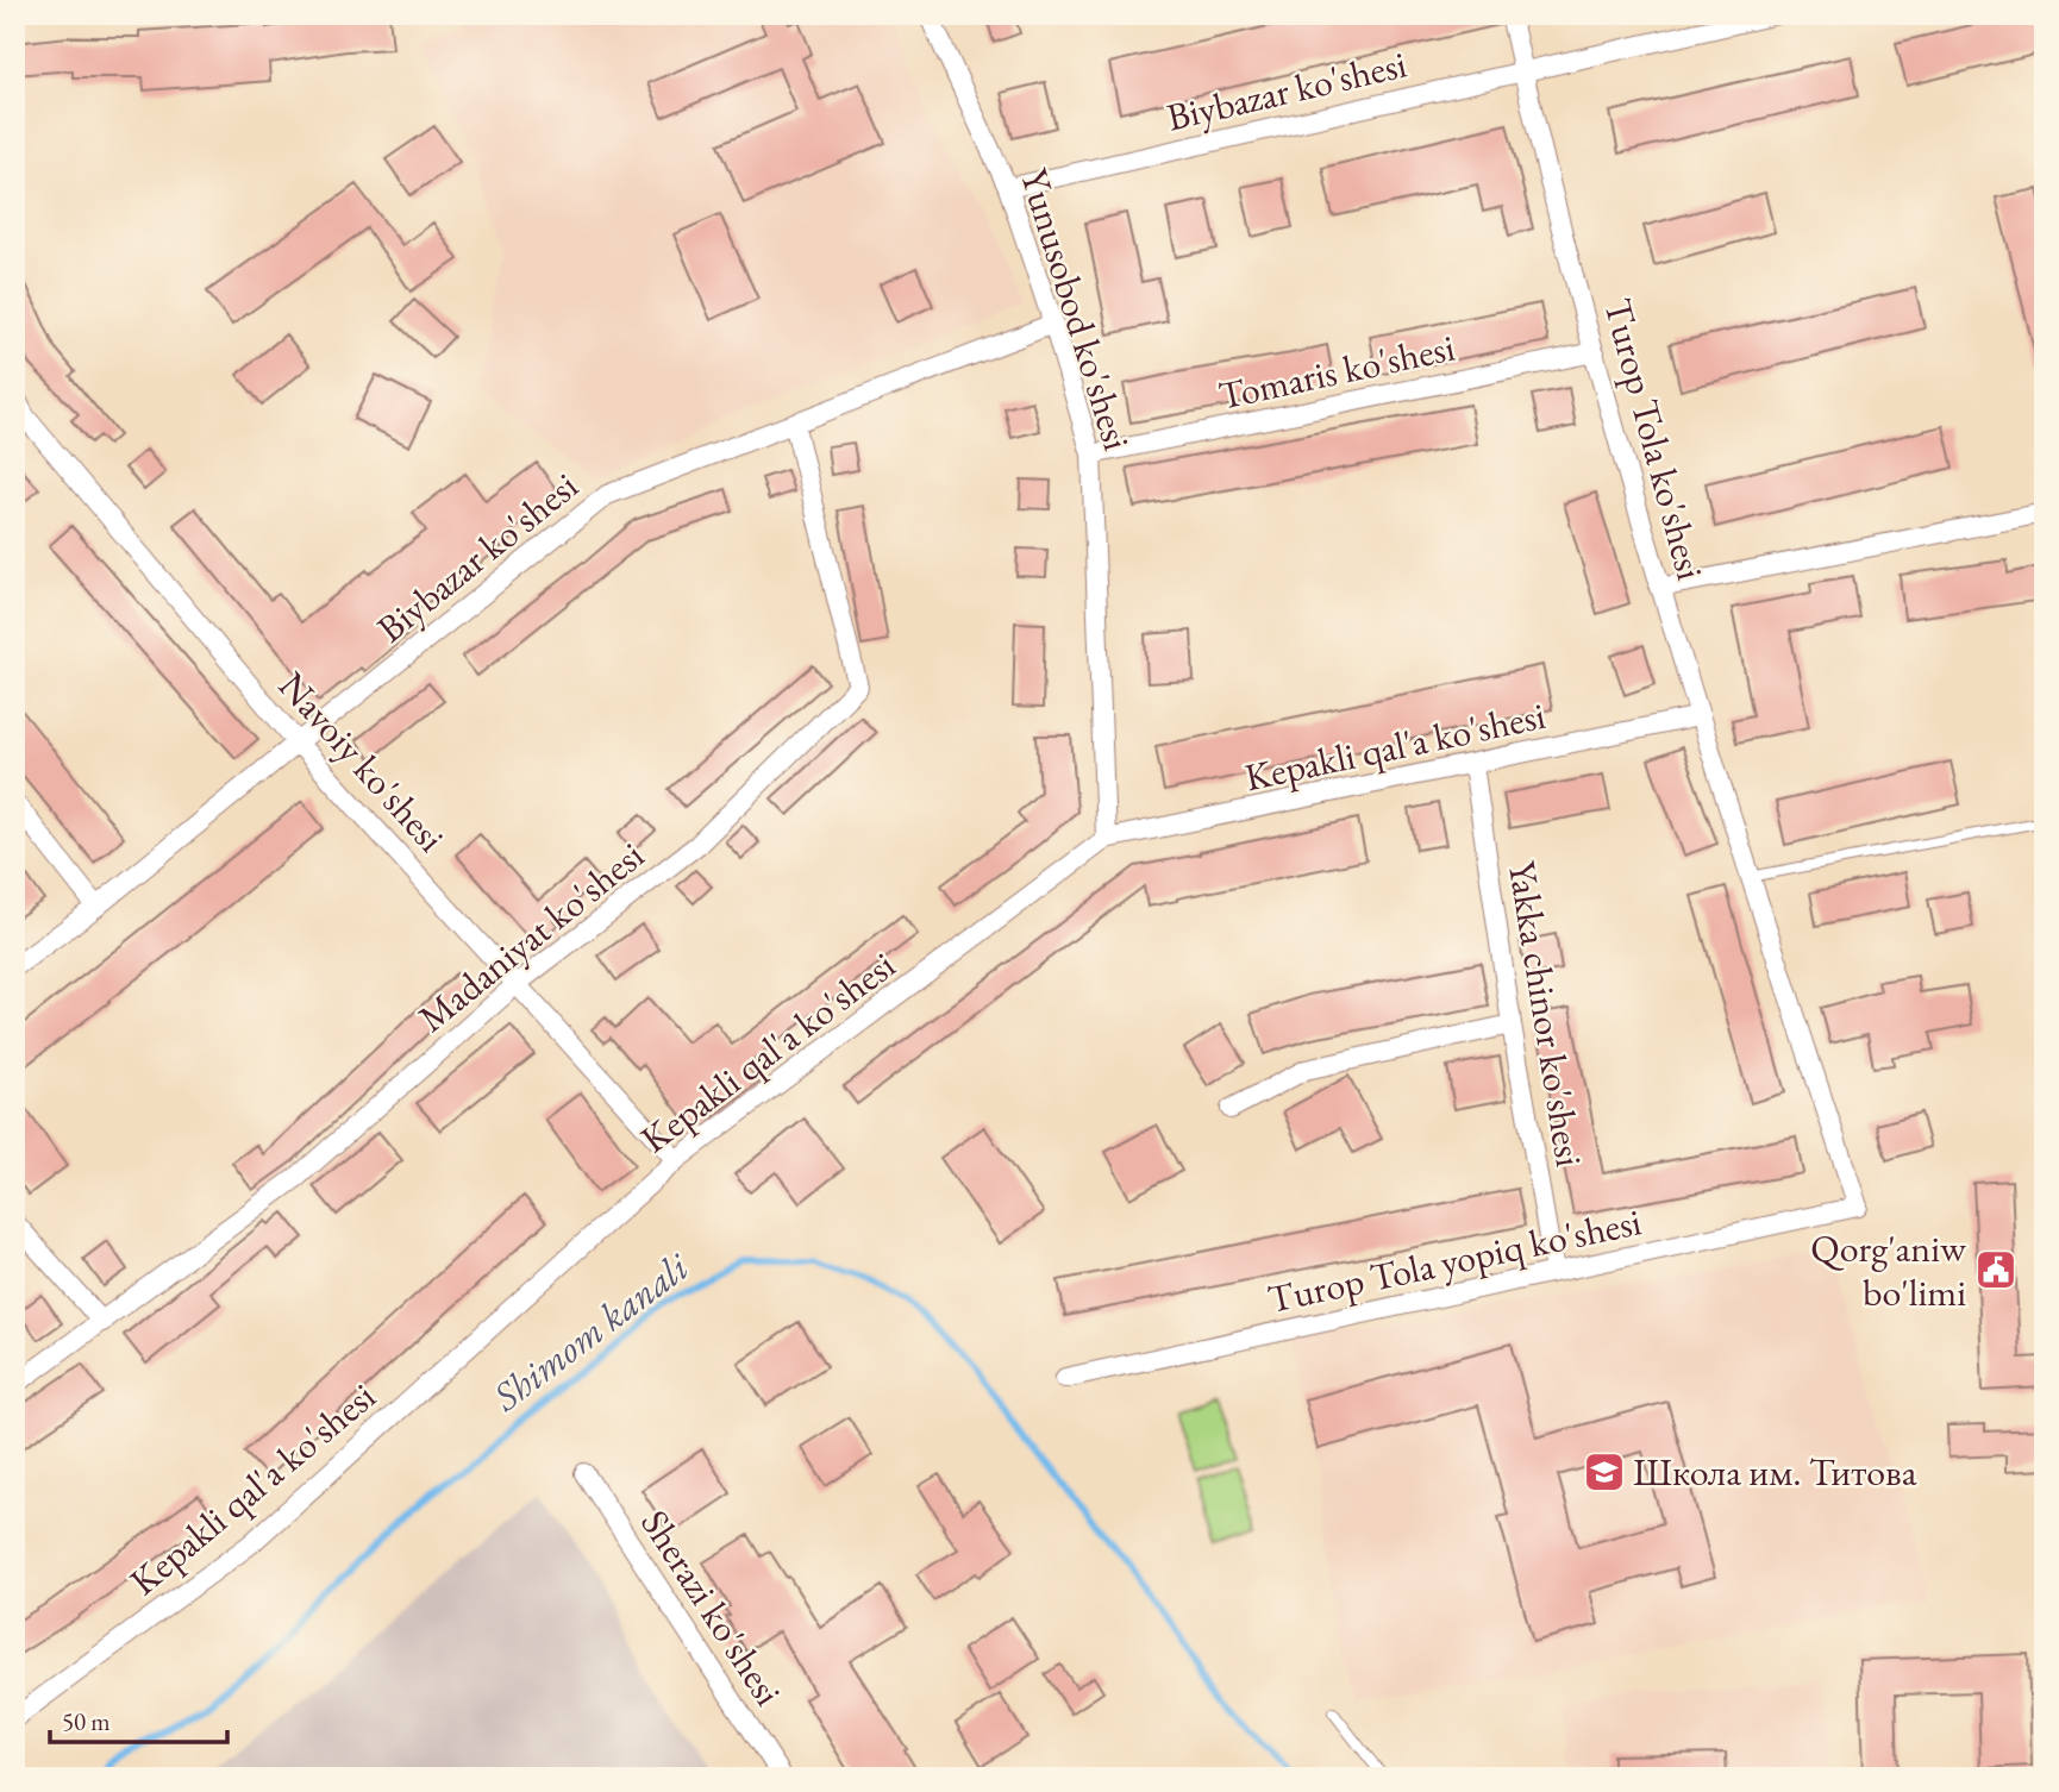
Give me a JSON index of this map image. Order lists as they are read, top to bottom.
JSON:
{
  "streets": {
    "street": [
      "Biybazar ko'shesi",
      "Yunusobod ko'shesi",
      "Tomaris ko'shesi",
      "Turop Tola ko'shesi",
      "Kepakli qal'a ko'shesi",
      "Navoiy ko'shesi",
      "Madaniyat ko'shesi",
      "Yakka chinor ko'shesi",
      "Turop Tola yopiq ko'shesi",
      "Sherazi ko'shesi"
    ]
  },
  "crossings": [
    ["Biybazar ko'shesi", "Yunusobod ko'shesi"],
    ["Biybazar ko'shesi", "Turop Tola ko'shesi"],
    ["Biybazar ko'shesi", "Navoiy ko'shesi"],
    ["Biybazar ko'shesi", "Madaniyat ko'shesi"],
    ["Yunusobod ko'shesi", "Tomaris ko'shesi"],
    ["Yunusobod ko'shesi", "Kepakli qal'a ko'shesi"],
    ["Tomaris ko'shesi", "Turop Tola ko'shesi"],
    ["Turop Tola ko'shesi", "Kepakli qal'a ko'shesi"],
    ["Turop Tola ko'shesi", "Turop Tola yopiq ko'shesi"],
    ["Kepakli qal'a ko'shesi", "Navoiy ko'shesi"],
    ["Kepakli qal'a ko'shesi", "Yakka chinor ko'shesi"],
    ["Navoiy ko'shesi", "Madaniyat ko'shesi"],
    ["Yakka chinor ko'shesi", "Turop Tola yopiq ko'shesi"]
  ],
  "water": ["Shimom kanali"],
  "places": {
    "public building": ["Qorg'aniw bo'limi"],
    "school or university": ["Школа им. Титова"]
  },
  "scale_bar": "50 m"
}
